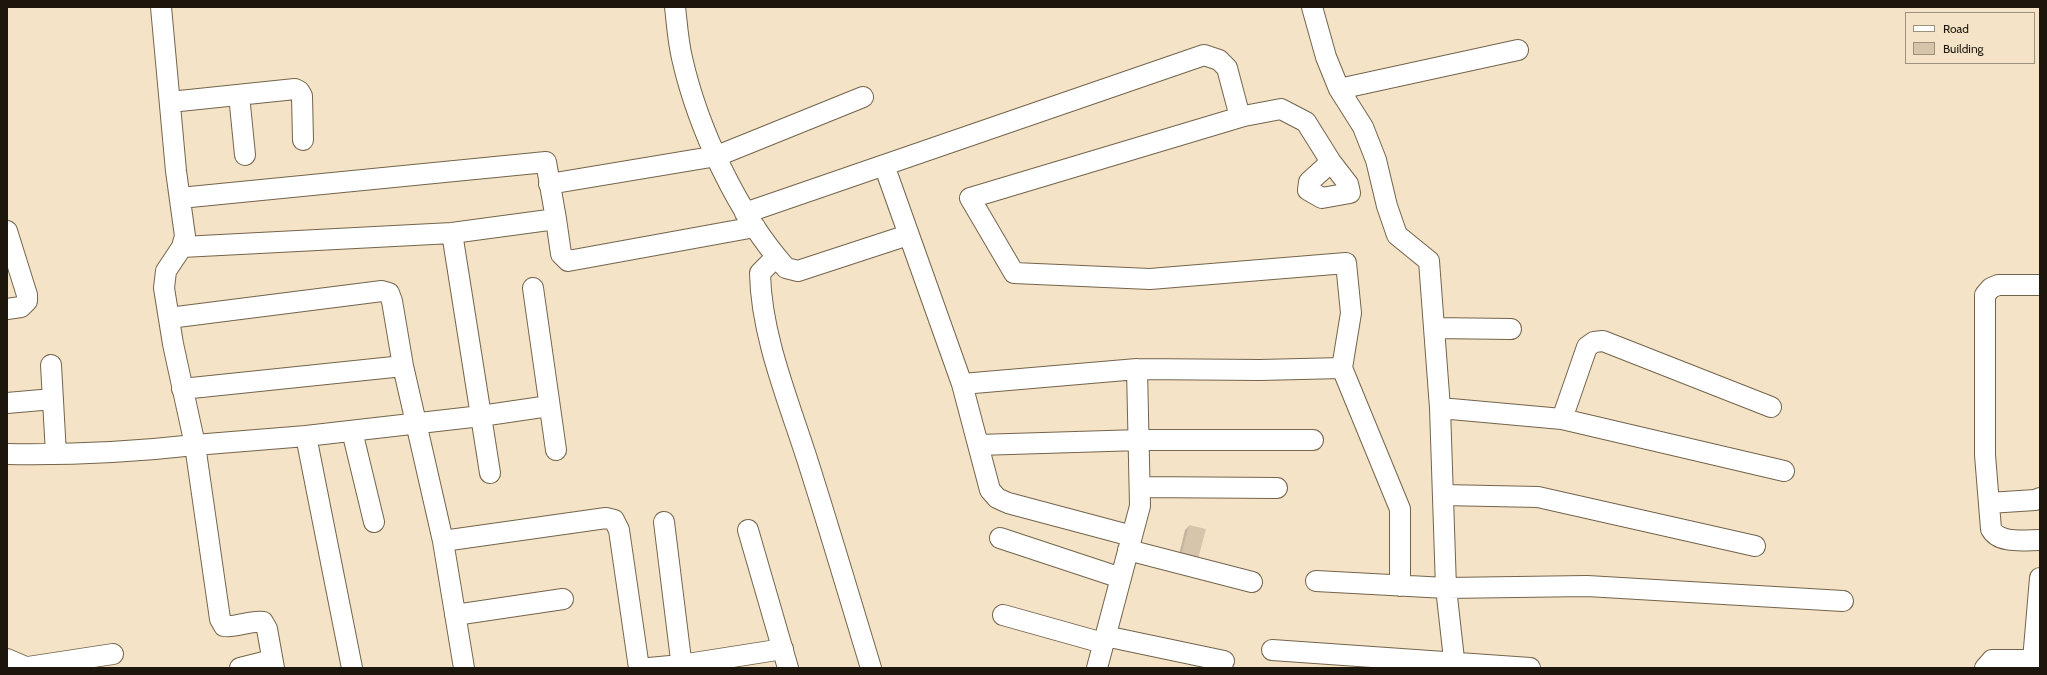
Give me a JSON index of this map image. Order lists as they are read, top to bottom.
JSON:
{
  "legend": ["Road", "Building"]
}
